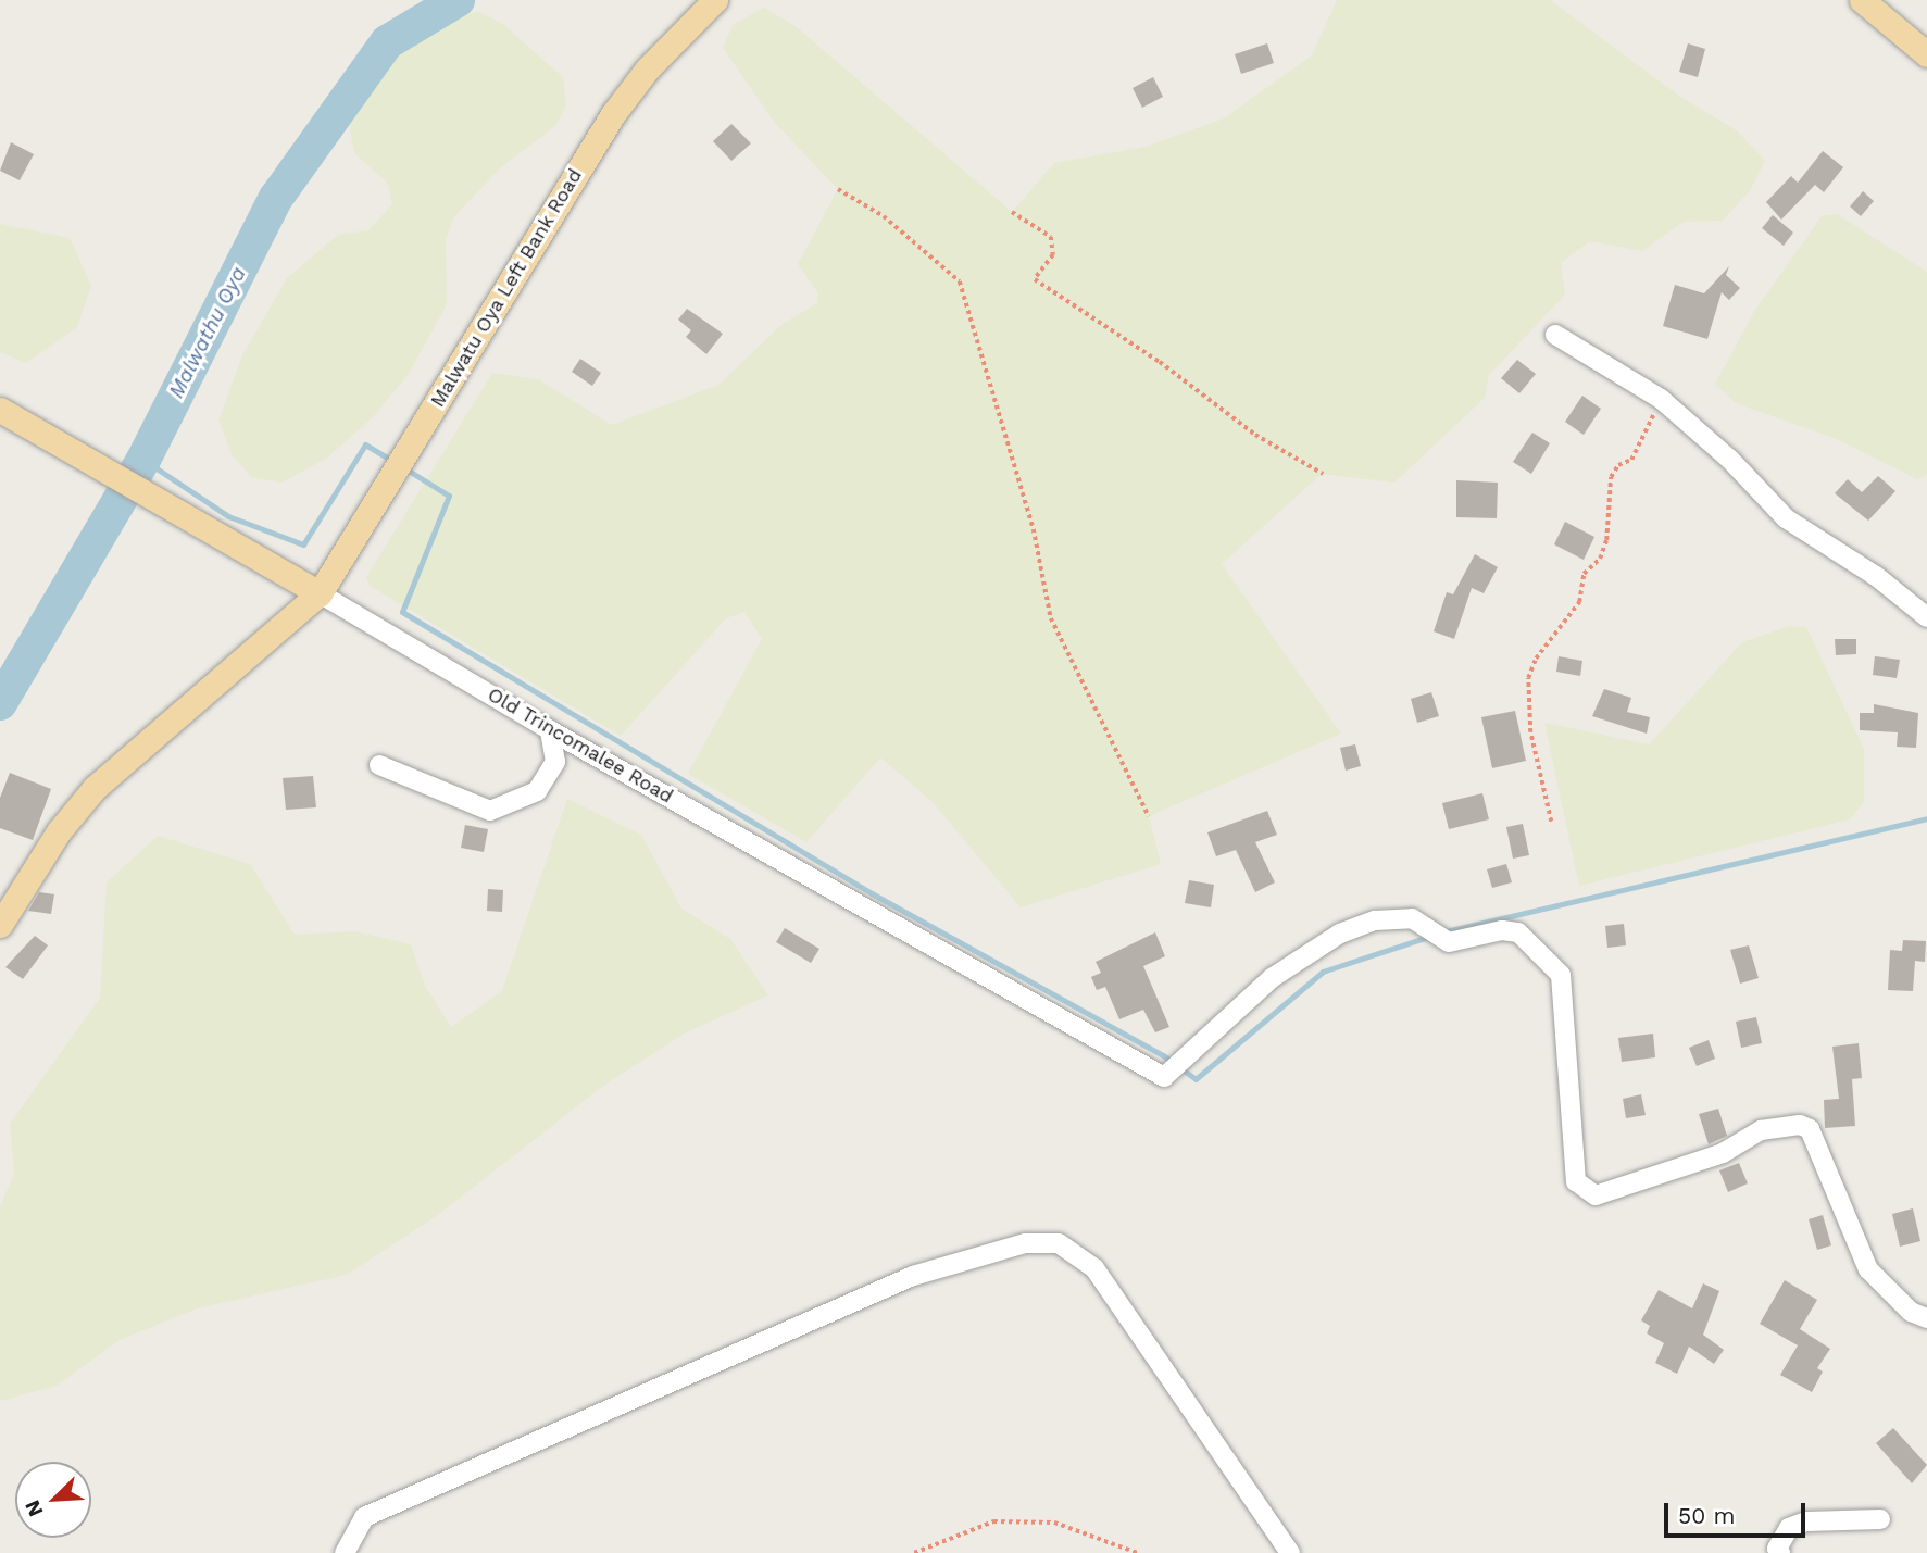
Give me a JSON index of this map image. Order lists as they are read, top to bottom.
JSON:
{
  "streets": {
    "main road": ["Malwatu Oya Left Bank Road", "Old Trincomalee Road"]
  },
  "crossings": [
    ["Malwatu Oya Left Bank Road", "Old Trincomalee Road"]
  ],
  "water": ["Malwathu Oya"],
  "scale_bar": "50 m",
  "north": "bottom left"
}
